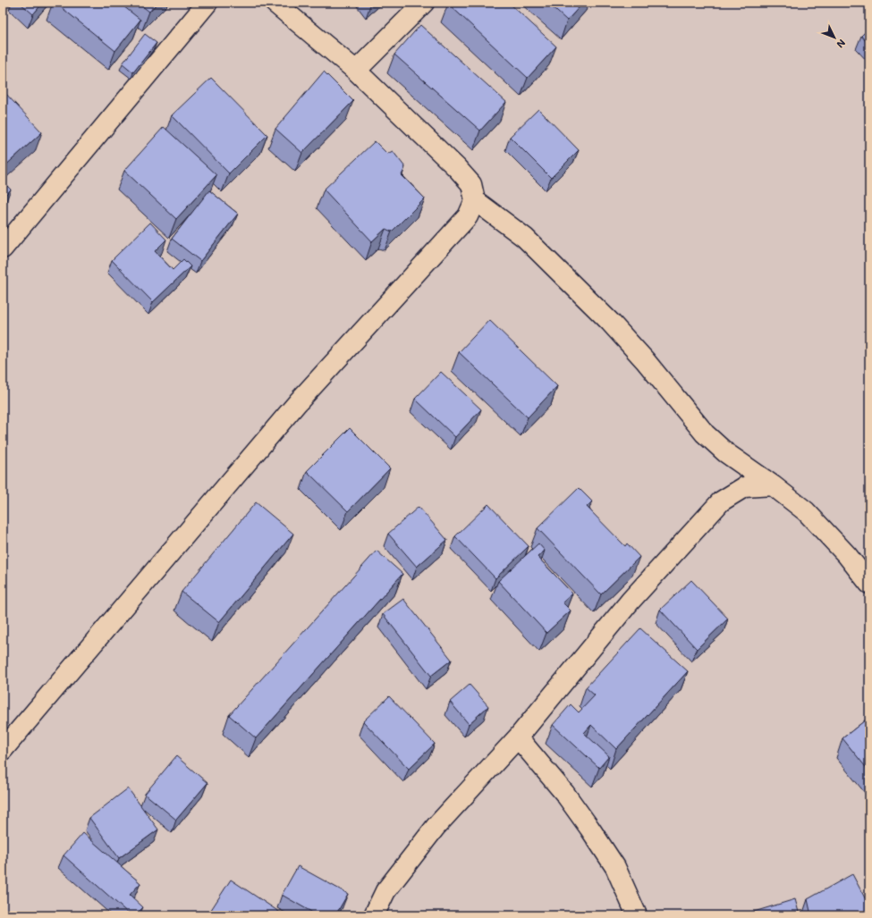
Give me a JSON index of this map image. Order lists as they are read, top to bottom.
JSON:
{
  "north": "bottom right"
}
